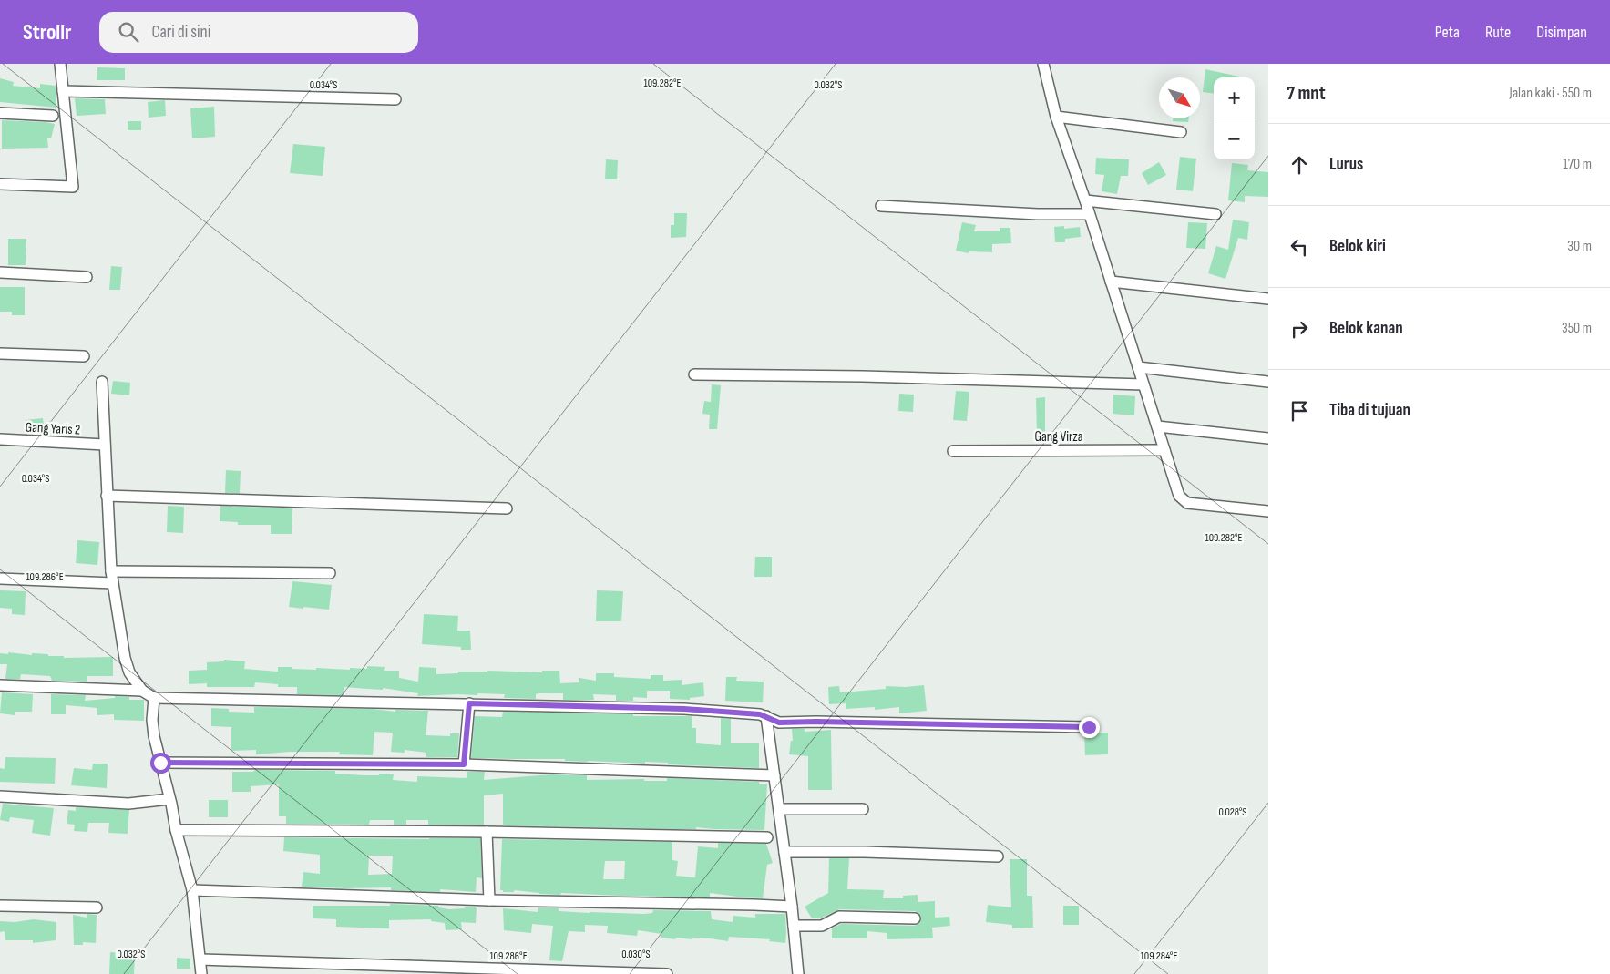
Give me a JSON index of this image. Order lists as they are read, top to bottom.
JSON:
{
  "streets": {
    "street": ["Gang Yaris 2", "Gang Virza"]
  },
  "north": "bottom right",
  "page": {
    "header": "Strollr",
    "search": "Cari di sini",
    "nav": ["Peta", "Rute", "Disimpan"],
    "heading": ["7 mnt", "Jalan kaki · 550 m"],
    "map_buttons": ["+", "−"],
    "list": [
      ["Lurus", "170 m"],
      ["Belok kiri", "30 m"],
      ["Belok kanan", "350 m"],
      "Tiba di tujuan"
    ]
  },
  "coordinates": [
    "109.282°E",
    "0.032°S",
    "0.034°S",
    "109.286°E",
    "0.028°S",
    "0.030°S",
    "109.284°E"
  ]
}
